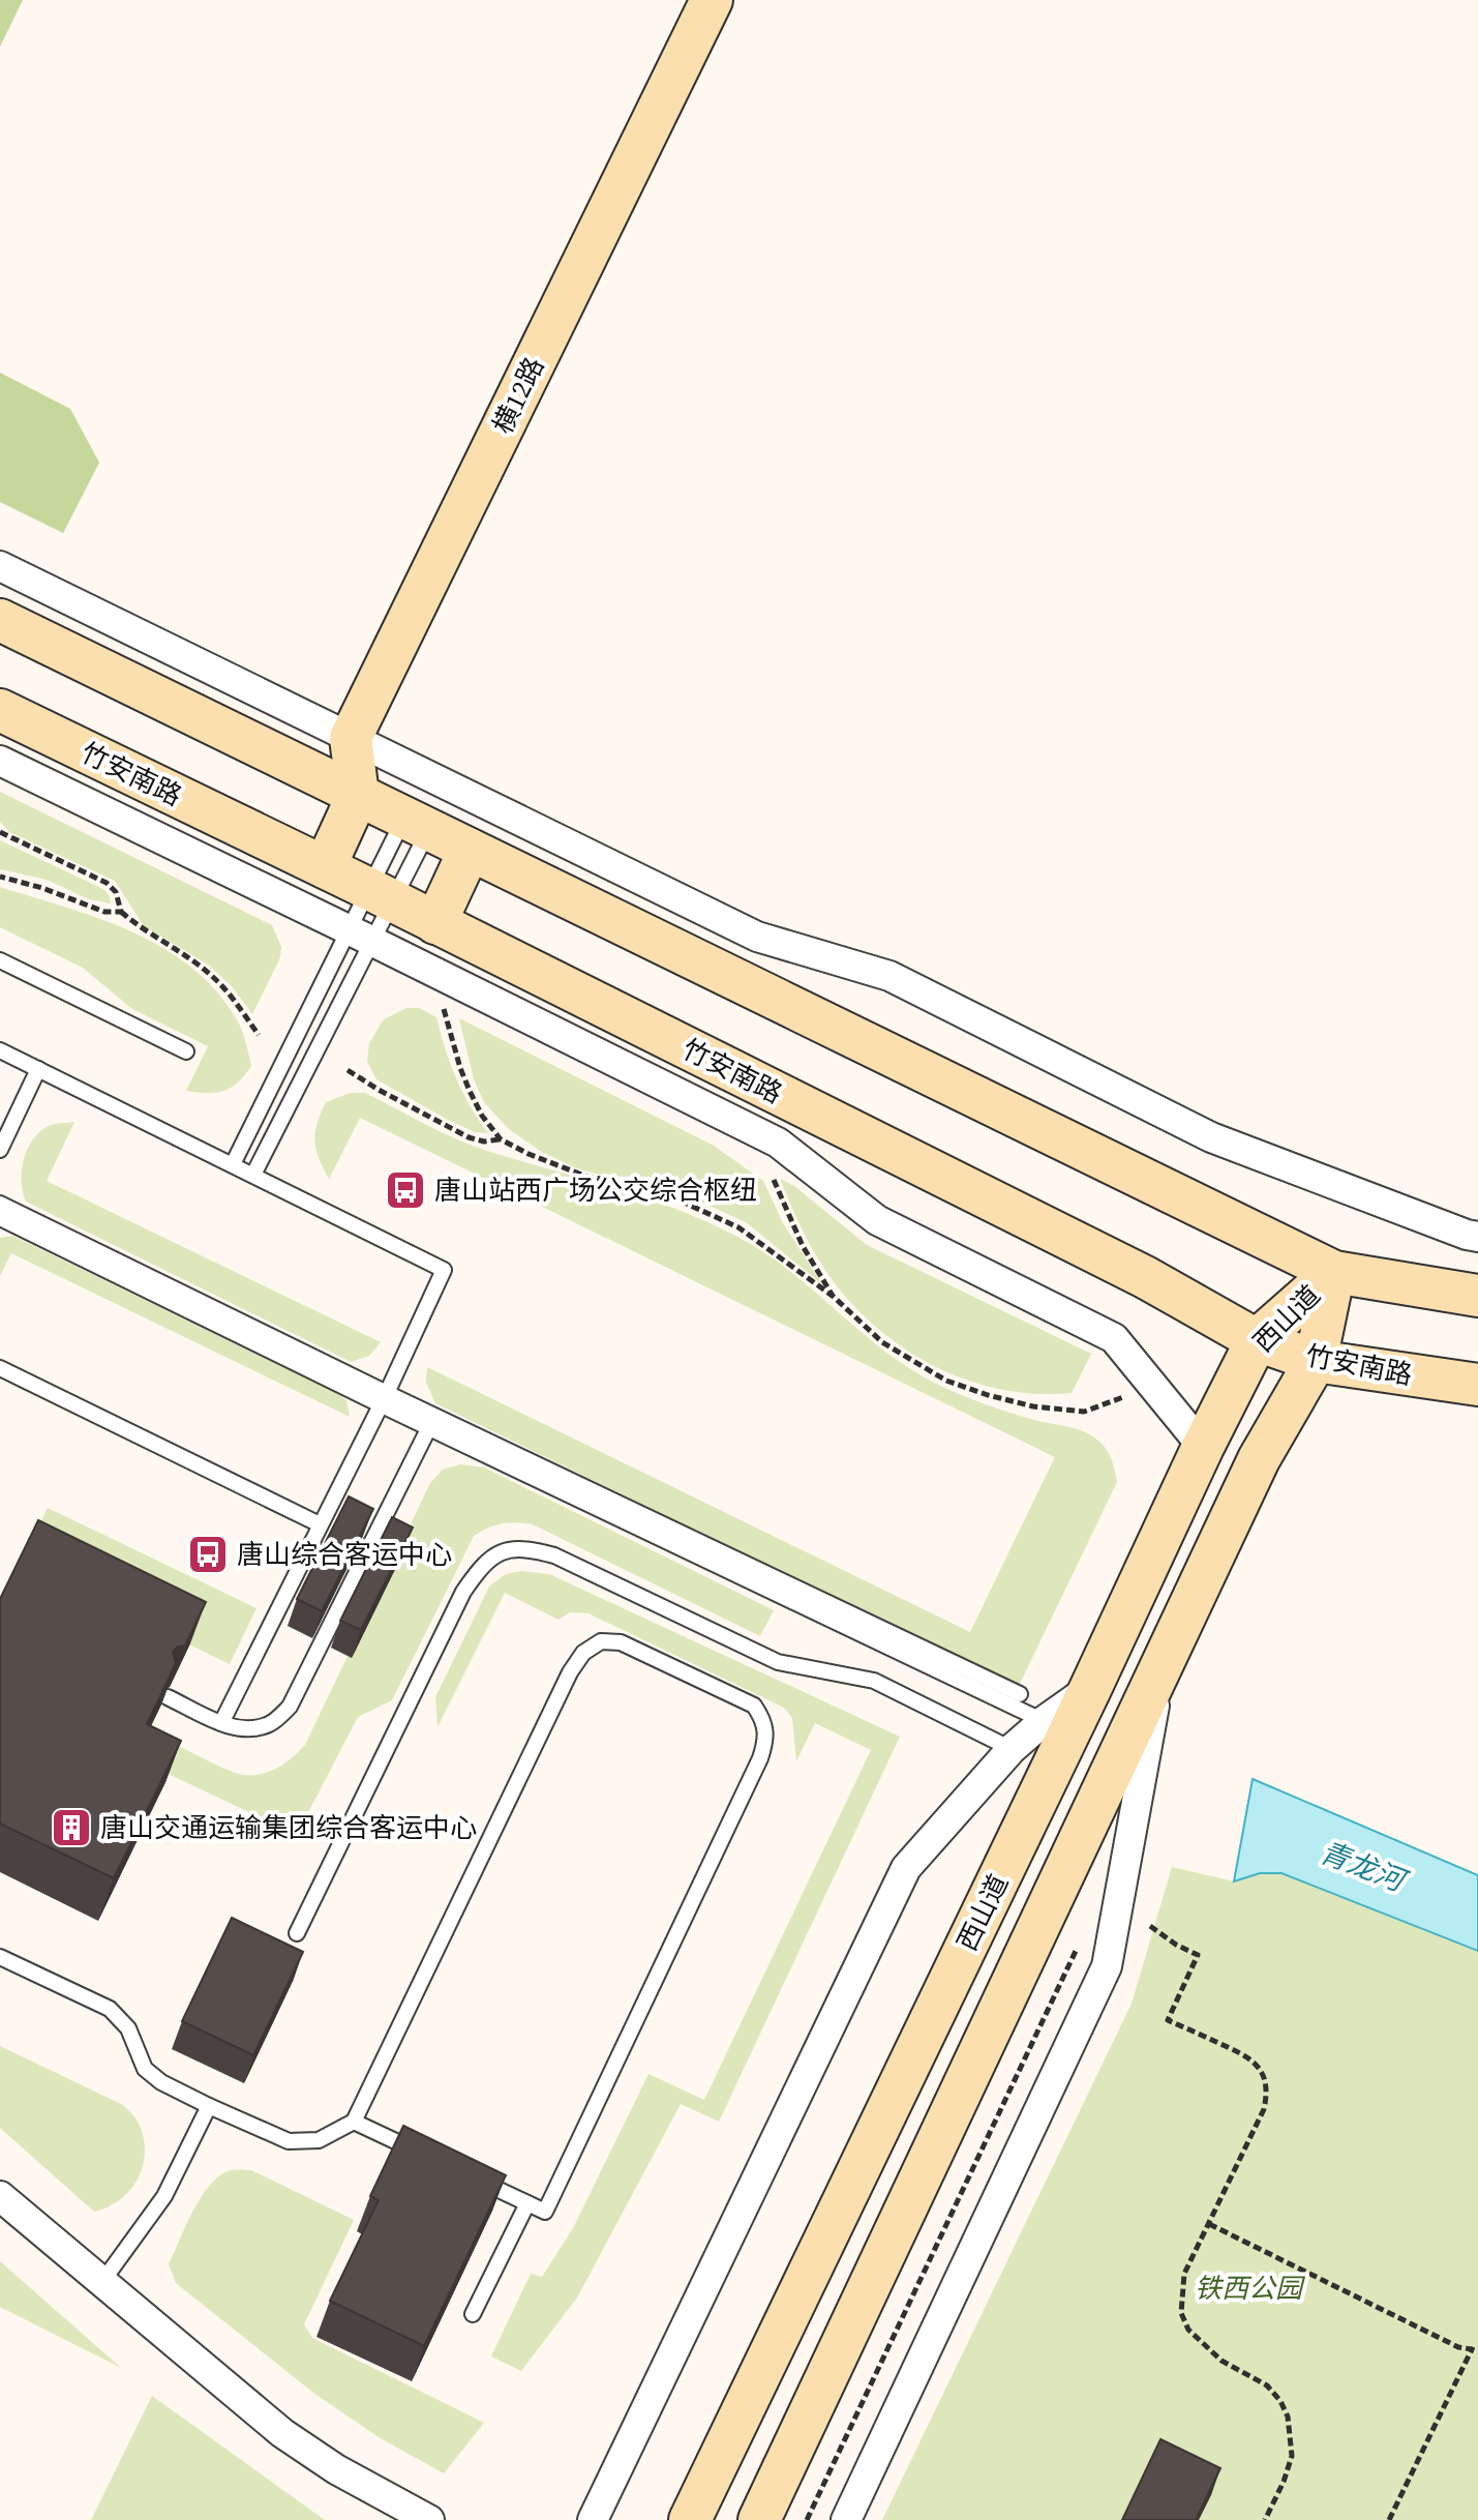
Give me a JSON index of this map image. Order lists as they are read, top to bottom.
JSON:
{
  "streets": {
    "main road": ["横12路", "竹安南路", "西山道"]
  },
  "crossings": [
    ["竹安南路", "西山道"]
  ],
  "water": ["青龙河"],
  "parks": ["铁西公园"],
  "places": {
    "bus stop": ["唐山站西广场公交综合枢纽", "唐山综合客运中心"],
    "building": ["唐山交通运输集团综合客运中心"]
  }
}
